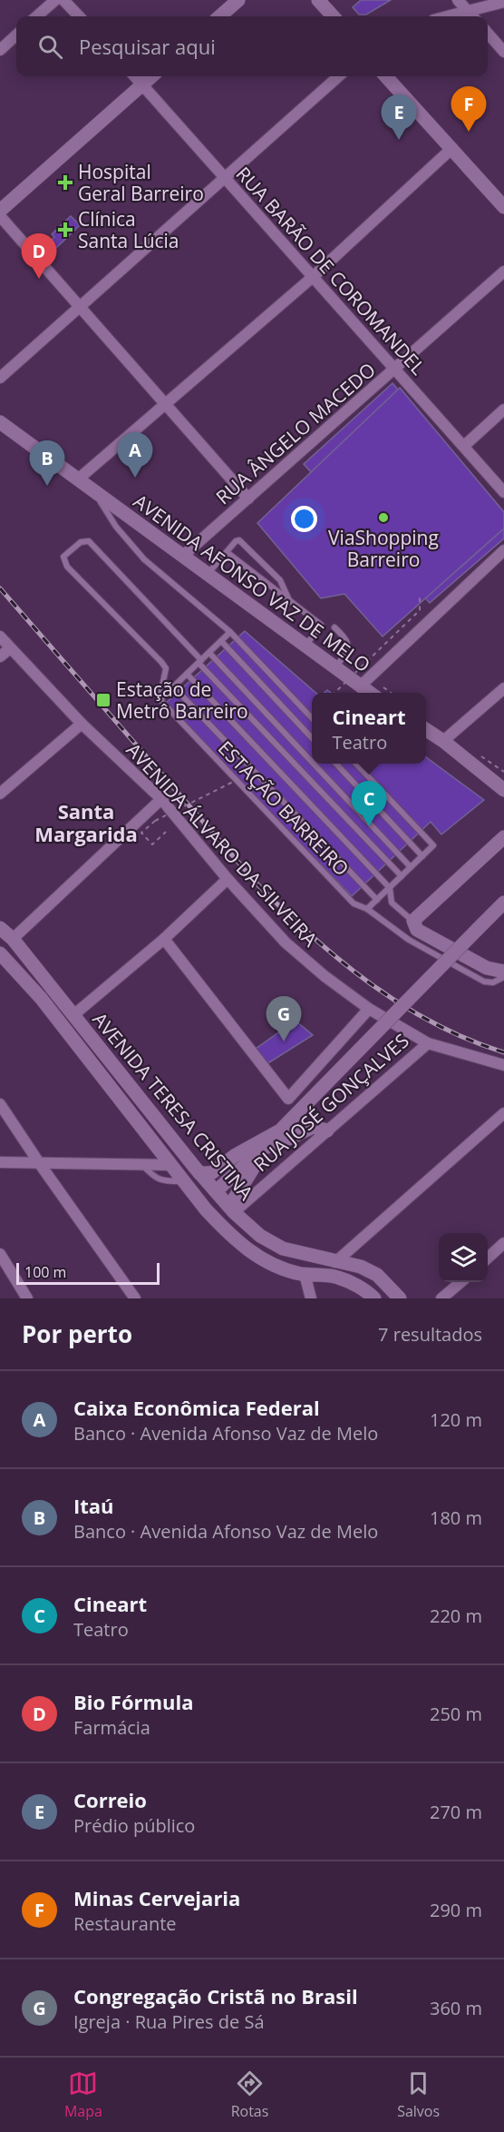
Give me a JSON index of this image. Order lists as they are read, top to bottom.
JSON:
{
  "streets": {
    "main road": ["AVENIDA AFONSO VAZ DE MELO", "AVENIDA TERESA CRISTINA"],
    "street": [
      "RUA BARÃO DE COROMANDEL",
      "RUA ÂNGELO MACEDO",
      "AVENIDA ÁLVARO DA SILVEIRA",
      "RUA JOSÉ GONÇALVES"
    ],
    "lane": ["ESTAÇÃO BARREIRO"]
  },
  "crossings": [
    ["RUA BARÃO DE COROMANDEL", "RUA ÂNGELO MACEDO"],
    ["RUA ÂNGELO MACEDO", "AVENIDA AFONSO VAZ DE MELO"],
    ["AVENIDA ÁLVARO DA SILVEIRA", "RUA JOSÉ GONÇALVES"],
    ["RUA JOSÉ GONÇALVES", "AVENIDA TERESA CRISTINA"]
  ],
  "districts": ["Santa Margarida"],
  "places": {
    "health": ["Hospital Geral Barreiro", "Clínica Santa Lúcia"],
    "other": ["ViaShopping Barreiro"],
    "transit": ["Estação de Metrô Barreiro"]
  },
  "scale_bar": "100 m",
  "page": {
    "search": "Pesquisar aqui",
    "pins": [
      "F",
      "E",
      "D",
      "A",
      "B",
      "C",
      "G"
    ],
    "popup": ["Cineart", "Teatro"],
    "scale": "100 m",
    "heading": ["Por perto", "7 resultados"],
    "list": [
      {
        "mark": "A",
        "name": "Caixa Econômica Federal",
        "note": "Banco · Avenida Afonso Vaz de Melo",
        "value": "120 m"
      },
      {
        "mark": "B",
        "name": "Itaú",
        "note": "Banco · Avenida Afonso Vaz de Melo",
        "value": "180 m"
      },
      {
        "mark": "C",
        "name": "Cineart",
        "note": "Teatro",
        "value": "220 m"
      },
      {
        "mark": "D",
        "name": "Bio Fórmula",
        "note": "Farmácia",
        "value": "250 m"
      },
      {
        "mark": "E",
        "name": "Correio",
        "note": "Prédio público",
        "value": "270 m"
      },
      {
        "mark": "F",
        "name": "Minas Cervejaria",
        "note": "Restaurante",
        "value": "290 m"
      },
      {
        "mark": "G",
        "name": "Congregação Cristã no Brasil",
        "note": "Igreja · Rua Pires de Sá",
        "value": "360 m"
      }
    ],
    "nav": ["Mapa", "Rotas", "Salvos"]
  }
}
